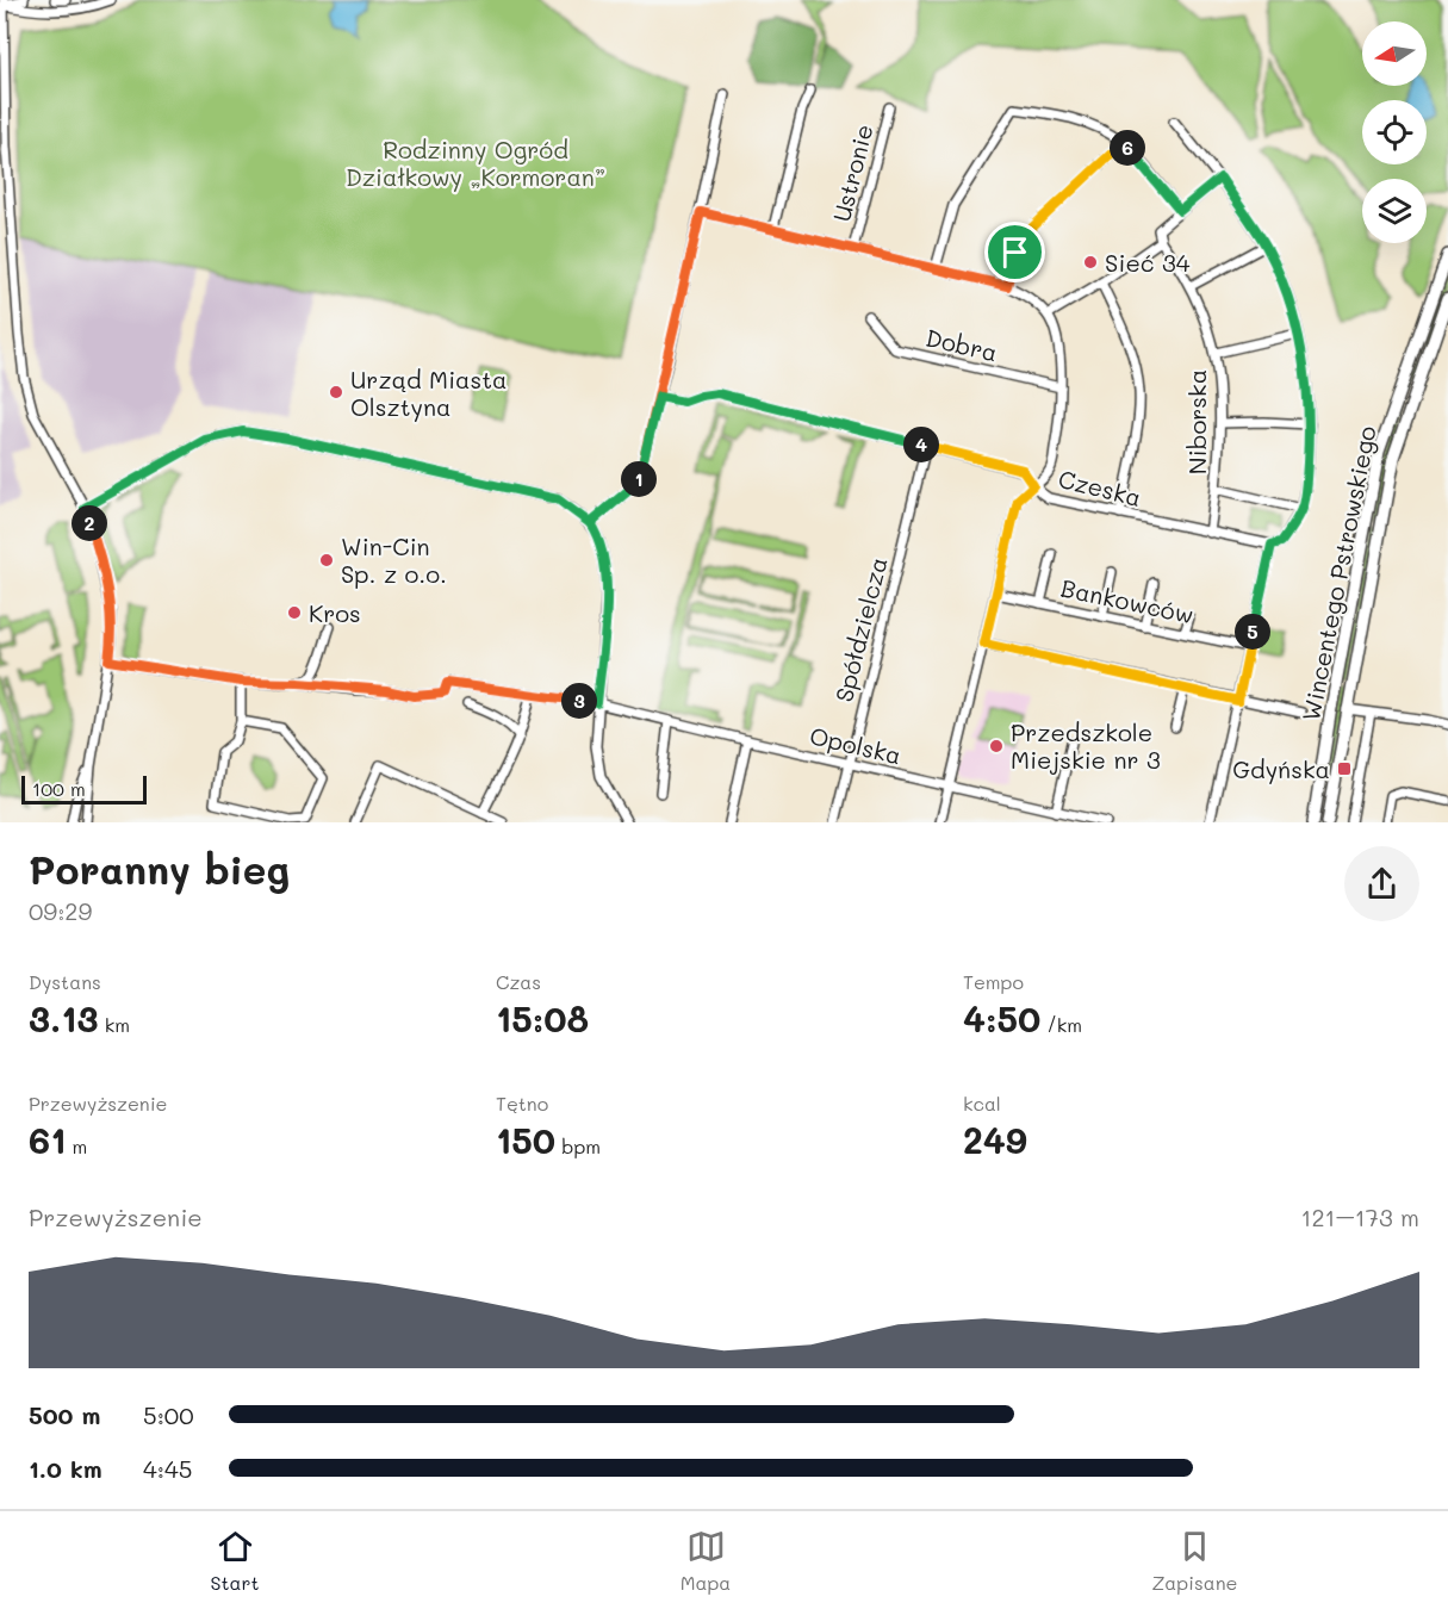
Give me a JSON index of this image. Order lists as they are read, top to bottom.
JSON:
{
  "streets": {
    "main road": ["Wincentego Pstrowskiego"],
    "street": [
      "Ustronie",
      "Dobra",
      "Niborska",
      "Czeska",
      "Bankowców",
      "Spółdzielcza",
      "Opolska"
    ]
  },
  "crossings": [
    ["Niborska", "Czeska"],
    ["Czeska", "Spółdzielcza"],
    ["Spółdzielcza", "Opolska"]
  ],
  "parks": ["Rodzinny Ogród Działkowy „Kormoran”"],
  "places": {
    "other": [
      "Sieć 34",
      "Urząd Miasta Olsztyna",
      "Win-Cin Sp. z o.o.",
      "Kros",
      "Przedszkole Miejskie nr 3"
    ],
    "transit": ["Gdyńska"]
  },
  "scale_bar": "100 m",
  "north": "left",
  "page": {
    "pins": [
      "6",
      "4",
      "1",
      "2",
      "5",
      "3"
    ],
    "scale": "100 m",
    "heading": ["Poranny bieg", "09:29"],
    "stats": [
      ["Dystans", "3.13 km"],
      ["Czas", "15:08"],
      ["Tempo", "4:50 /km"],
      ["Przewyższenie", "61 m"],
      ["Tętno", "150 bpm"],
      ["kcal", "249"]
    ],
    "chart": ["Przewyższenie", "121–173 m"],
    "list": [
      {
        "name": "500 m",
        "note": "5:00"
      },
      {
        "name": "1.0 km",
        "note": "4:45"
      }
    ],
    "tabs": ["Start", "Mapa", "Zapisane"]
  }
}
